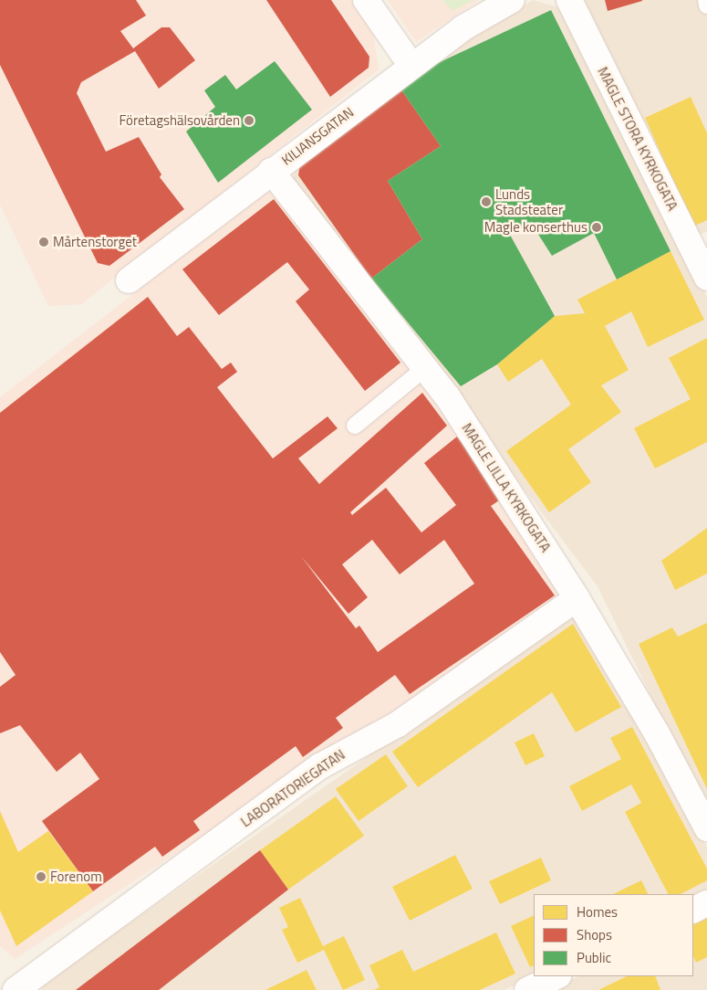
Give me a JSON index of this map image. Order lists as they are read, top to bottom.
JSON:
{
  "streets": {
    "street": [
      "KILIANSGATAN",
      "MAGLE STORA KYRKOGATA",
      "MAGLE LILLA KYRKOGATA",
      "LABORATORIEGATAN"
    ]
  },
  "crossings": [
    ["KILIANSGATAN", "MAGLE LILLA KYRKOGATA"],
    ["MAGLE LILLA KYRKOGATA", "LABORATORIEGATAN"]
  ],
  "places": [
    "Företagshälsovården",
    "Lunds Stadsteater",
    "Magle konserthus",
    "Mårtenstorget",
    "Forenom"
  ],
  "legend": ["Homes", "Shops", "Public"]
}
